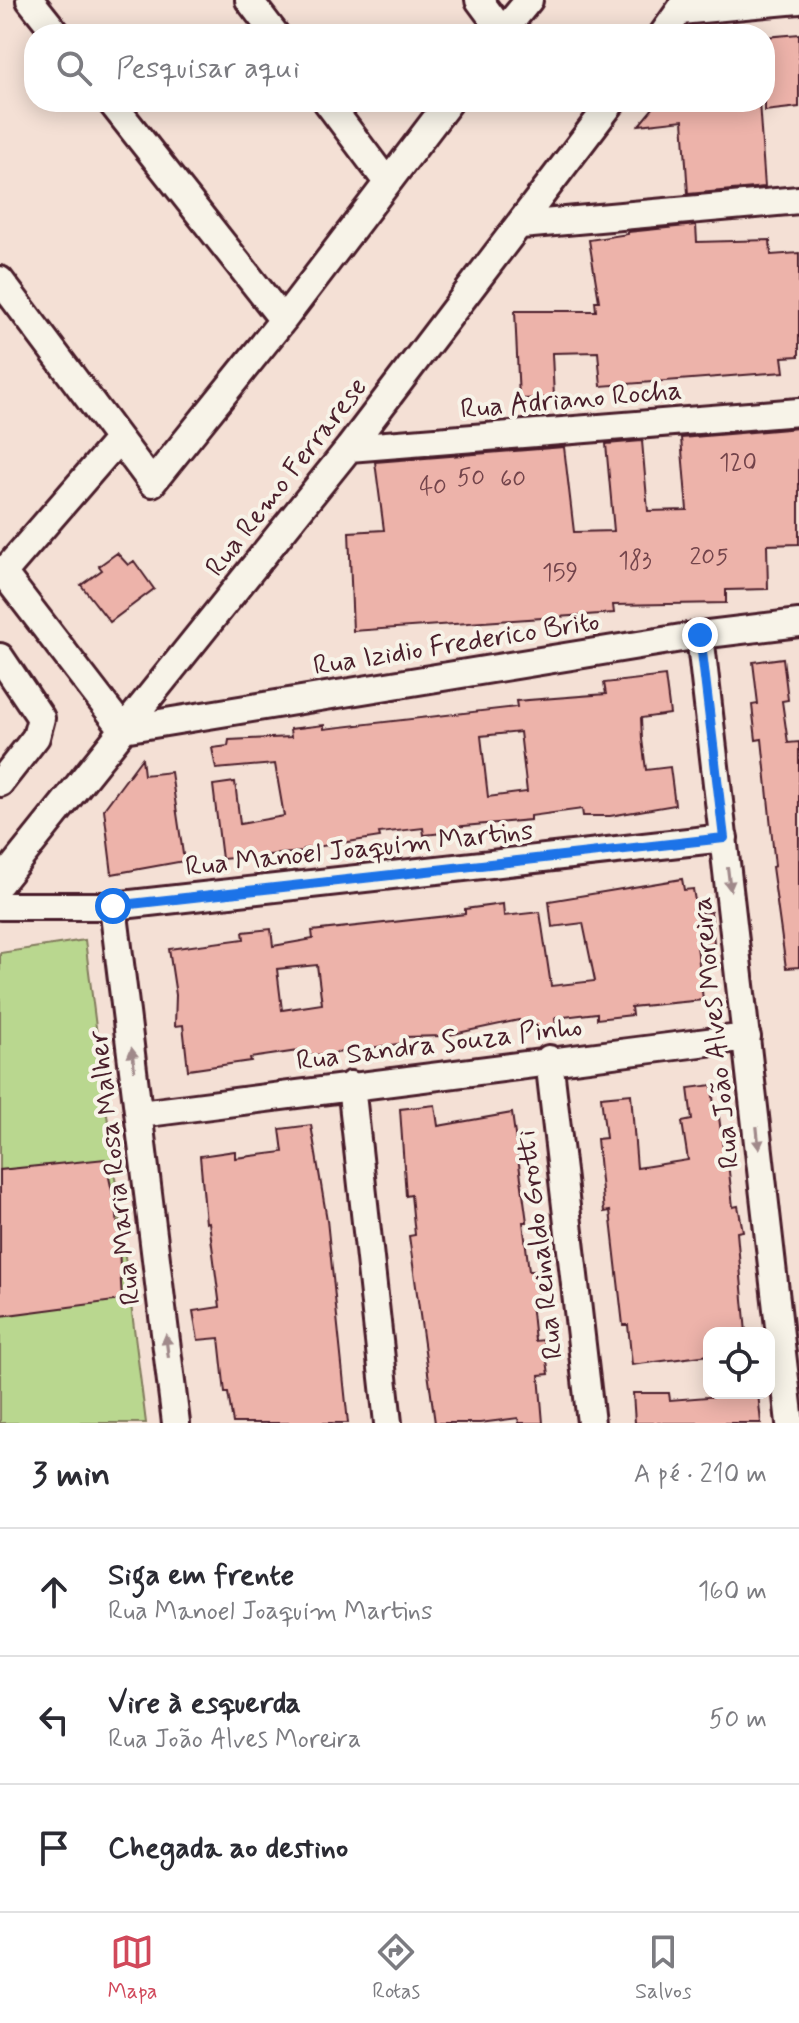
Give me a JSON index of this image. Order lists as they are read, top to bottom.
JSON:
{
  "streets": {
    "street": [
      "Rua Adriano Rocha",
      "Rua Remo Ferrarese",
      "Rua Izidio Frederico Brito",
      "Rua Manoel Joaquim Martins",
      "Rua João Alves Moreira",
      "Rua Sandra Souza Pinho",
      "Rua Maria Rosa Malher",
      "Rua Reinaldo Grotti"
    ]
  },
  "crossings": [
    ["Rua Adriano Rocha", "Rua Remo Ferrarese"],
    ["Rua Remo Ferrarese", "Rua Izidio Frederico Brito"],
    ["Rua Izidio Frederico Brito", "Rua João Alves Moreira"],
    ["Rua Manoel Joaquim Martins", "Rua João Alves Moreira"],
    ["Rua Manoel Joaquim Martins", "Rua Maria Rosa Malher"],
    ["Rua João Alves Moreira", "Rua Sandra Souza Pinho"],
    ["Rua Sandra Souza Pinho", "Rua Maria Rosa Malher"],
    ["Rua Sandra Souza Pinho", "Rua Reinaldo Grotti"]
  ],
  "one_way": ["Rua João Alves Moreira"],
  "house_numbers": [
    "120",
    "50",
    "60",
    "40",
    "205",
    "183",
    "159"
  ],
  "page": {
    "search": "Pesquisar aqui",
    "heading": ["3 min", "A pé · 210 m"],
    "list": [
      ["Siga em frente", "Rua Manoel Joaquim Martins", "160 m"],
      ["Vire à esquerda", "Rua João Alves Moreira", "50 m"],
      "Chegada ao destino"
    ],
    "nav": ["Mapa", "Rotas", "Salvos"]
  }
}
